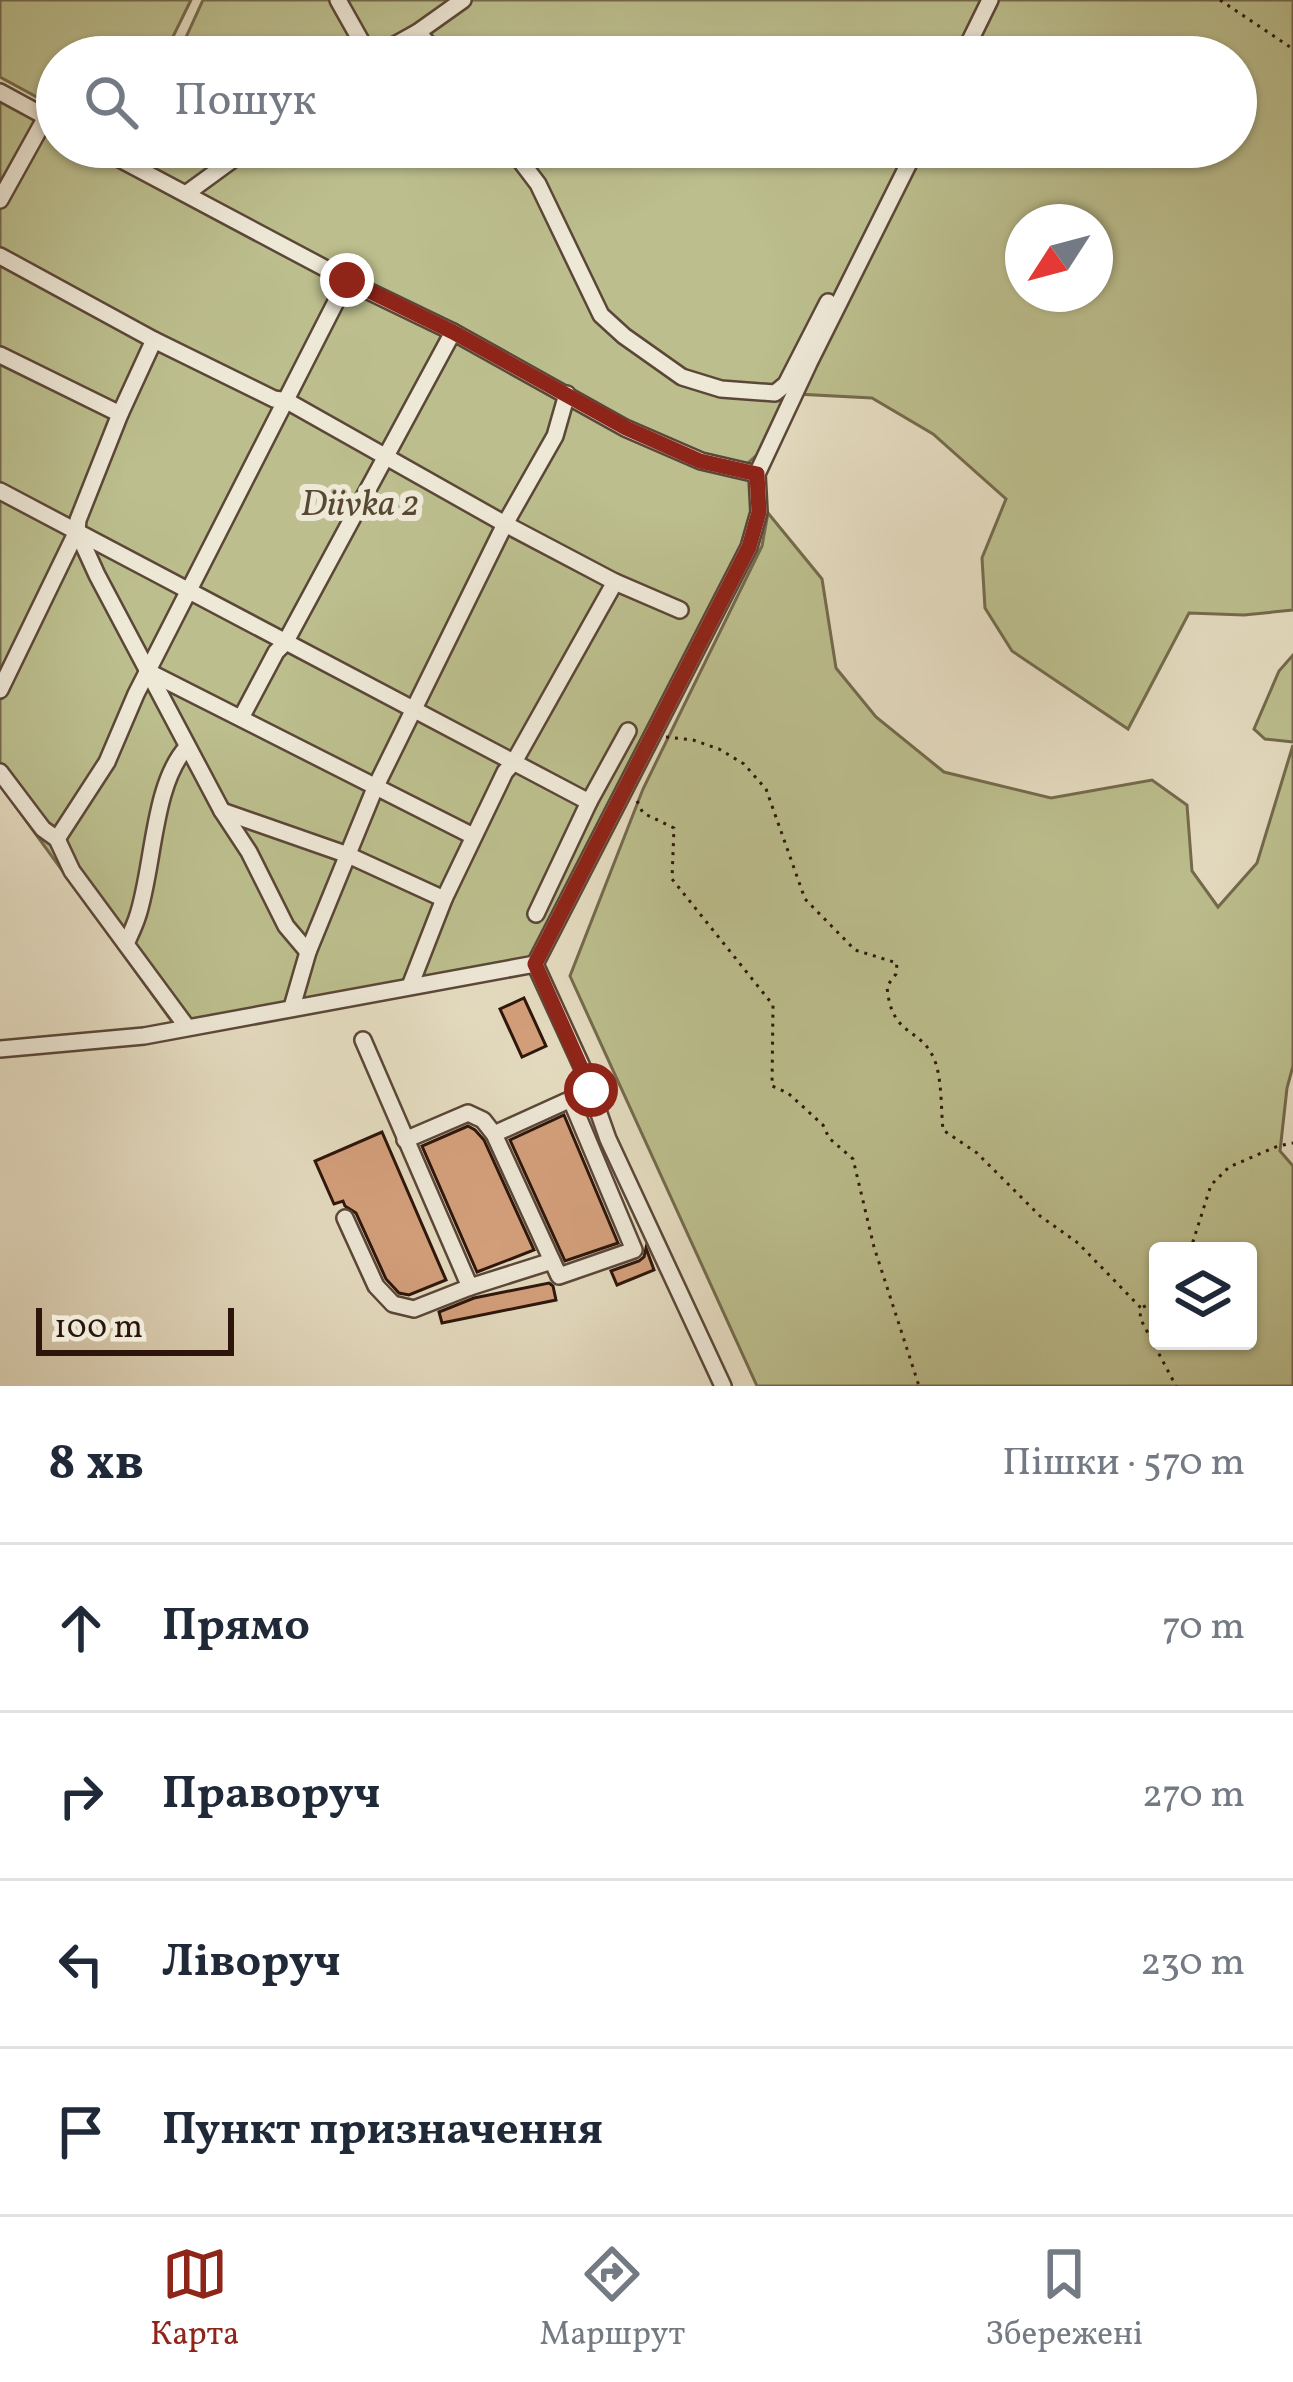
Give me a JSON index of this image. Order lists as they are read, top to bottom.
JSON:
{
  "parks": ["Diivka 2"],
  "scale_bar": "100 m",
  "north": "bottom left",
  "page": {
    "search": "Пошук",
    "scale": "100 m",
    "heading": ["8 хв", "Пішки · 570 m"],
    "list": [
      ["Прямо", "70 m"],
      ["Праворуч", "270 m"],
      ["Ліворуч", "230 m"],
      "Пункт призначення"
    ],
    "nav": ["Карта", "Маршрут", "Збережені"]
  }
}
